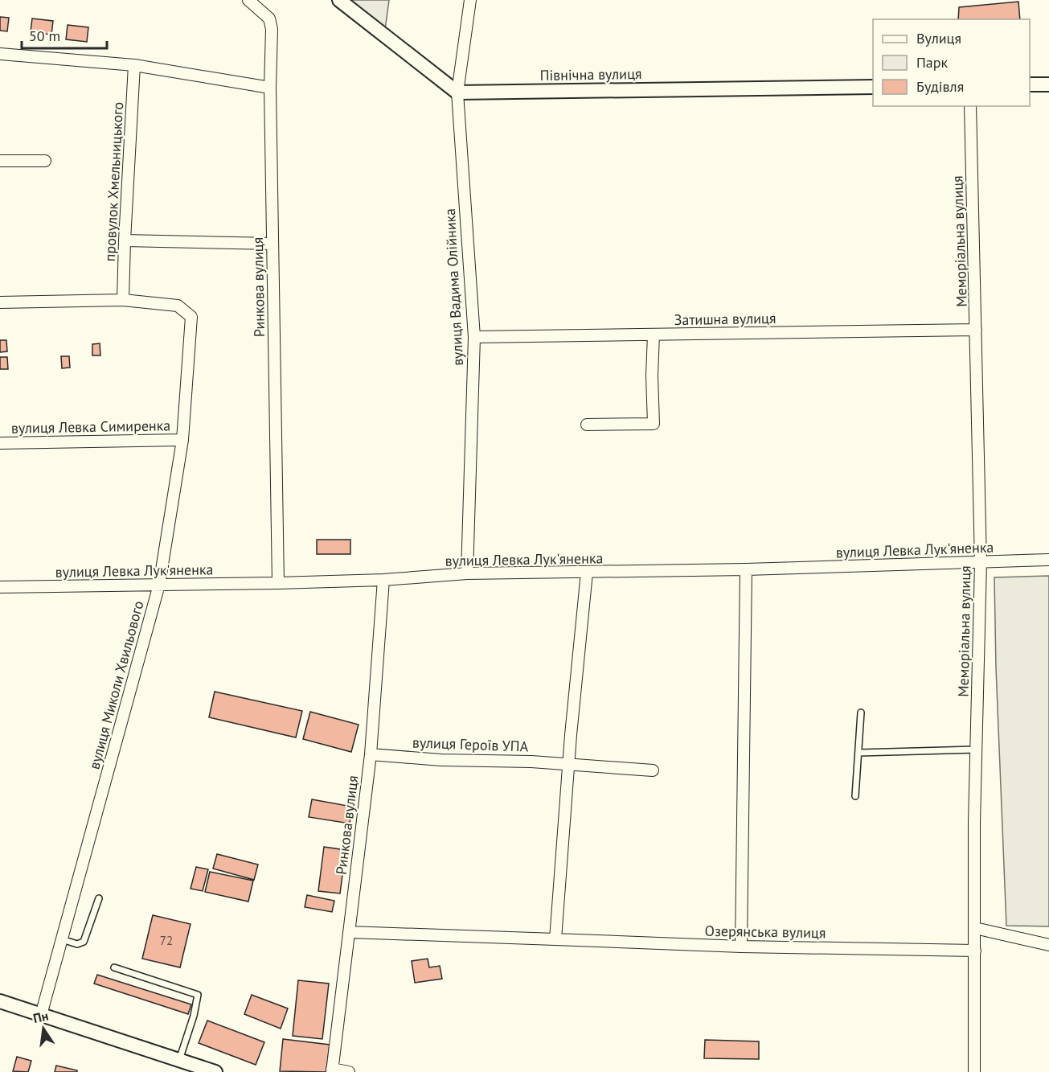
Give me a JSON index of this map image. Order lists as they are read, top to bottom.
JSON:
{
  "streets": {
    "street": [
      "Північна вулиця",
      "провулок Хмельницького",
      "Меморіальна вулиця",
      "Ринкова вулиця",
      "вулиця Вадима Олійника",
      "Затишна вулиця",
      "вулиця Левка Симиренка",
      "вулиця Левка Лук'яненка",
      "вулиця Миколи Хвильового",
      "вулиця Героїв УПА",
      "Озерянська вулиця"
    ]
  },
  "crossings": [
    ["Північна вулиця", "вулиця Вадима Олійника"],
    ["провулок Хмельницького", "вулиця Миколи Хвильового"],
    ["Меморіальна вулиця", "Затишна вулиця"],
    ["Меморіальна вулиця", "вулиця Левка Лук'яненка"],
    ["Меморіальна вулиця", "Озерянська вулиця"],
    ["Ринкова вулиця", "вулиця Левка Лук'яненка"],
    ["Ринкова вулиця", "вулиця Героїв УПА"],
    ["Ринкова вулиця", "Озерянська вулиця"],
    ["вулиця Вадима Олійника", "Затишна вулиця"],
    ["вулиця Вадима Олійника", "вулиця Левка Лук'яненка"],
    ["вулиця Левка Симиренка", "вулиця Миколи Хвильового"],
    ["вулиця Левка Лук'яненка", "вулиця Миколи Хвильового"]
  ],
  "house_numbers": ["72"],
  "legend": ["Вулиця", "Парк", "Будівля"],
  "scale_bar": "50 m",
  "north": "top"
}
